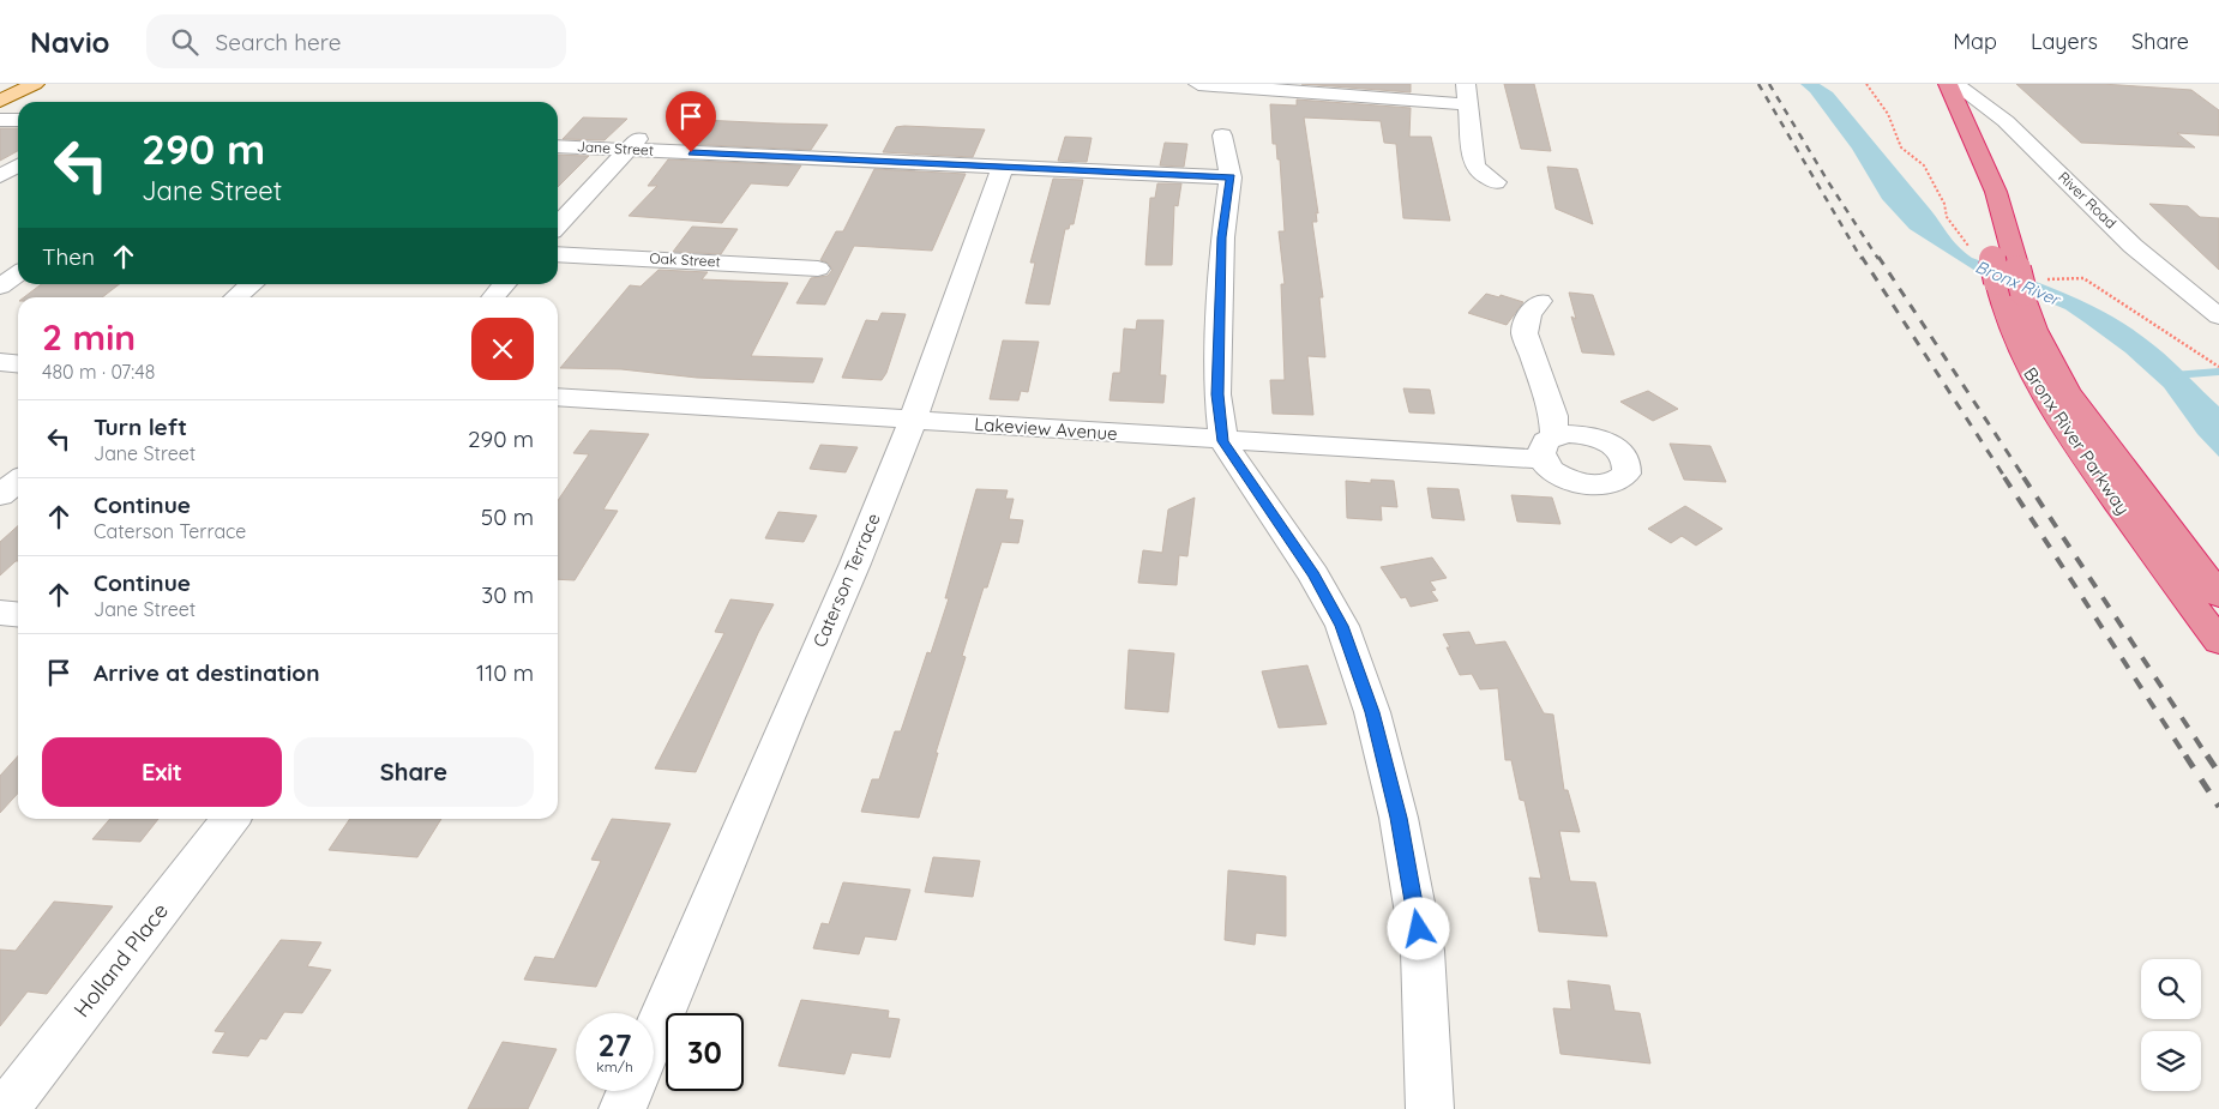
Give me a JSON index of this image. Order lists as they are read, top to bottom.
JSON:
{
  "streets": {
    "highway": ["Bronx River Parkway"],
    "street": [
      "Jane Street",
      "River Road",
      "Oak Street",
      "Lakeview Avenue",
      "Caterson Terrace",
      "Holland Place"
    ]
  },
  "crossings": [
    ["Jane Street", "Caterson Terrace"],
    ["Lakeview Avenue", "Caterson Terrace"]
  ],
  "water": ["Bronx River"],
  "page": {
    "header": "Navio",
    "search": "Search here",
    "nav": ["Map", "Layers", "Share"],
    "turn": ["290 m", "Jane Street"],
    "then": "Then",
    "heading": ["2 min", "480 m · 07:48"],
    "list": [
      {
        "name": "Turn left",
        "note": "Jane Street",
        "value": "290 m"
      },
      {
        "name": "Continue",
        "note": "Caterson Terrace",
        "value": "50 m"
      },
      {
        "name": "Continue",
        "note": "Jane Street",
        "value": "30 m"
      },
      {
        "name": "Arrive at destination",
        "value": "110 m"
      }
    ],
    "buttons": ["Exit", "Share"],
    "speed": "27 km/h",
    "limit": "30"
  }
}
